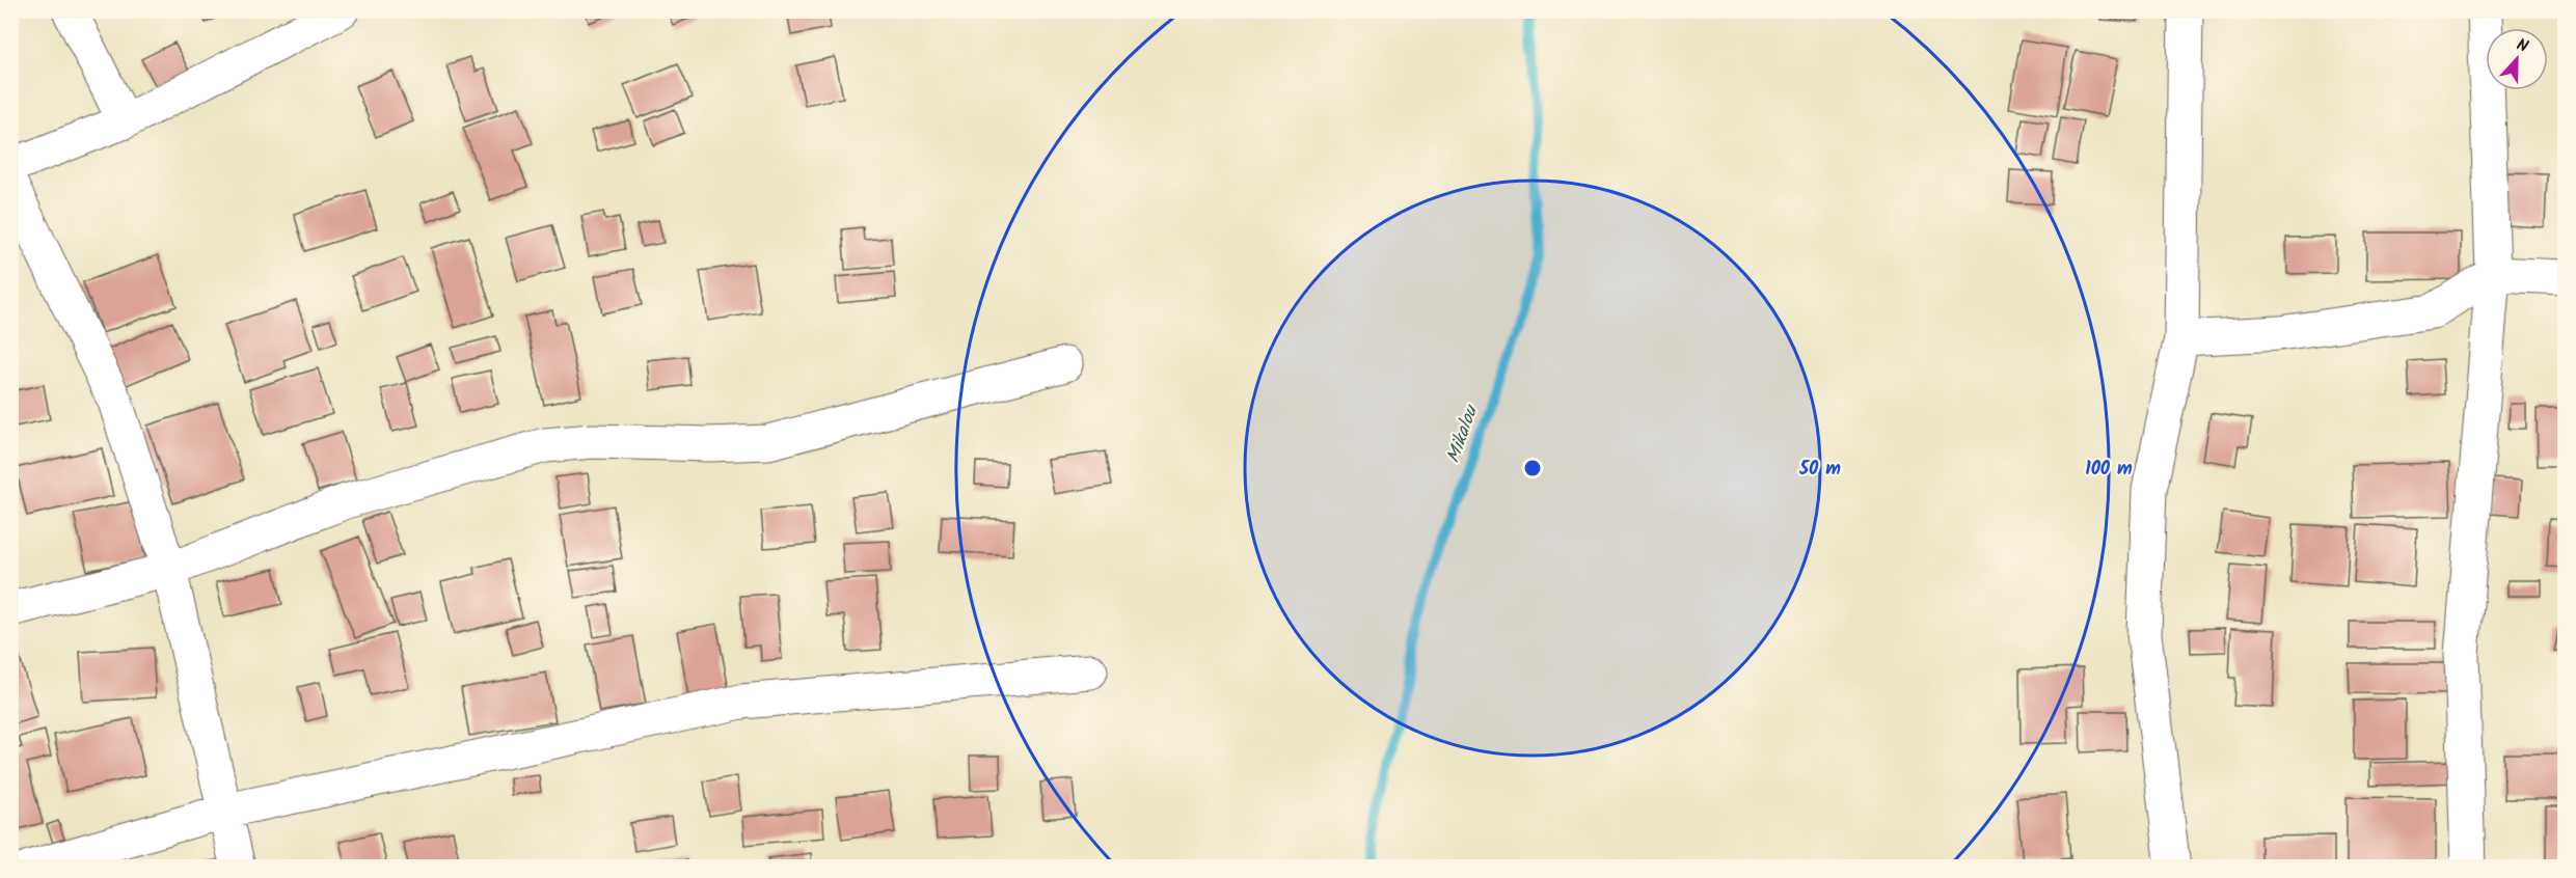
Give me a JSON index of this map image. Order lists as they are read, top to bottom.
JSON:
{
  "water": ["Mikalou"],
  "north": "top",
  "rings": ["50 m", "100 m"]
}
